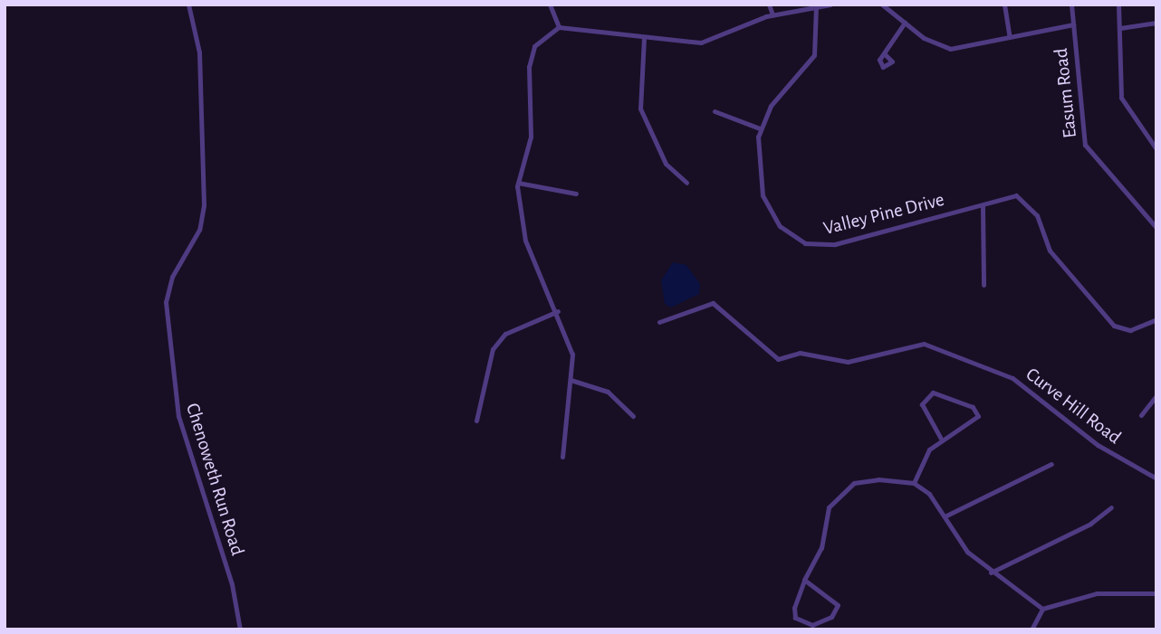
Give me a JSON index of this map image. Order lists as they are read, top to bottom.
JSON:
{
  "streets": {
    "street": [
      "Easum Road",
      "Valley Pine Drive",
      "Curve Hill Road",
      "Chenoweth Run Road"
    ]
  }
}
